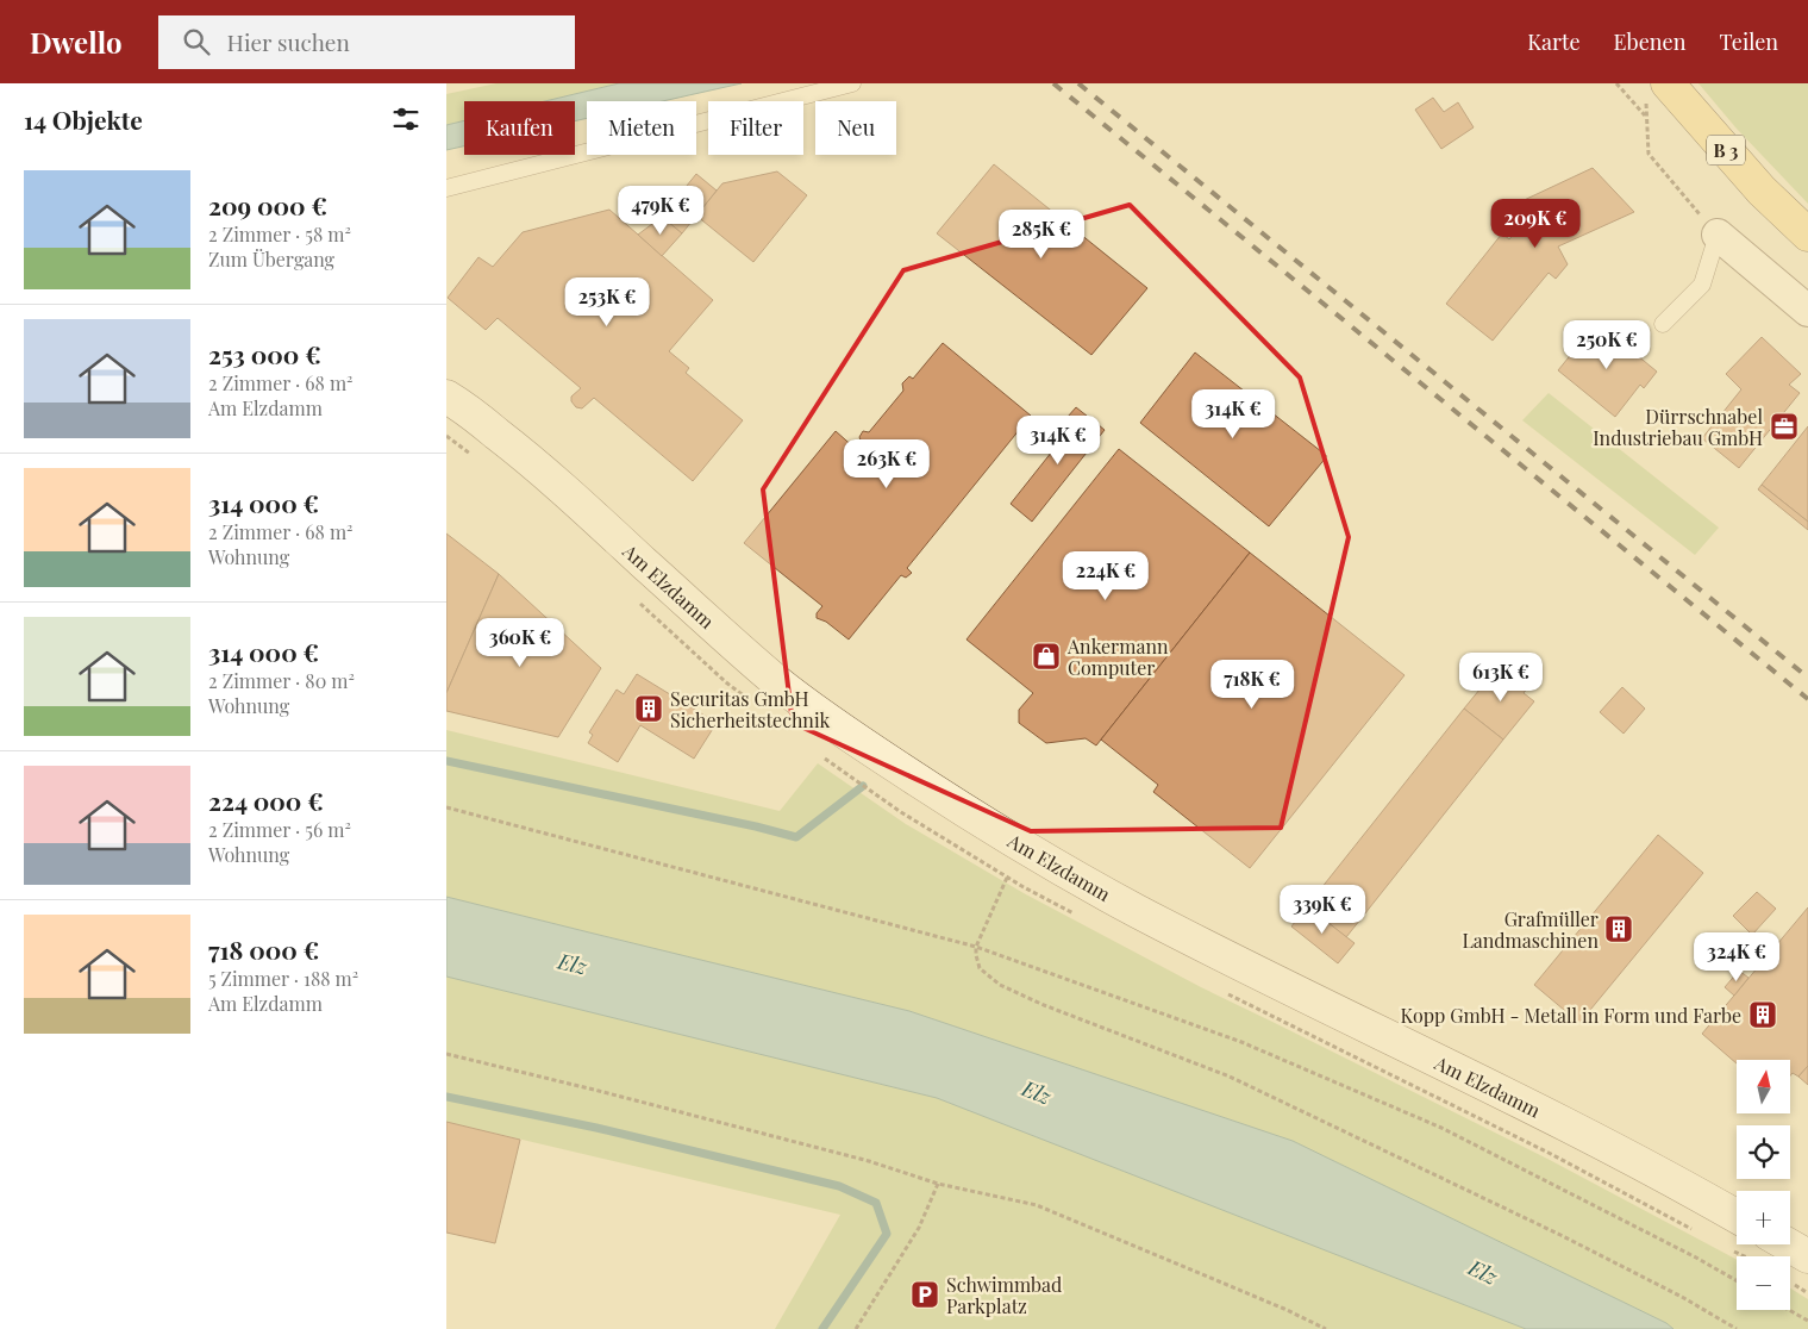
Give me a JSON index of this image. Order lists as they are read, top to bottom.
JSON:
{
  "streets": {
    "main road": ["B 3"],
    "street": ["Am Elzdamm"]
  },
  "water": ["Elz"],
  "places": {
    "office": ["Dürrschnabel Industriebau GmbH"],
    "shop": ["Ankermann Computer"],
    "building": ["Securitas GmbH Sicherheitstechnik", "Grafmüller Landmaschinen", "Kopp GmbH - Metall in Form und Farbe"],
    "parking": ["Schwimmbad Parkplatz"]
  },
  "north": "top",
  "page": {
    "header": "Dwello",
    "search": "Hier suchen",
    "nav": ["Karte", "Ebenen", "Teilen"],
    "heading": "14 Objekte",
    "chip": [
      "Kaufen",
      "Mieten",
      "Filter",
      "Neu"
    ],
    "list": [
      {
        "name": "209 000 €",
        "note": "2 Zimmer · 58 m² · Zum Übergang"
      },
      {
        "name": "253 000 €",
        "note": "2 Zimmer · 68 m² · Am Elzdamm"
      },
      {
        "name": "314 000 €",
        "note": "2 Zimmer · 68 m² · Wohnung"
      },
      {
        "name": "314 000 €",
        "note": "2 Zimmer · 80 m² · Wohnung"
      },
      {
        "name": "224 000 €",
        "note": "2 Zimmer · 56 m² · Wohnung"
      },
      {
        "name": "718 000 €",
        "note": "5 Zimmer · 188 m² · Am Elzdamm"
      }
    ],
    "price": [
      "479K €",
      "209K €",
      "285K €",
      "253K €",
      "250K €",
      "314K €",
      "314K €",
      "263K €",
      "224K €",
      "360K €",
      "613K €",
      "718K €",
      "339K €",
      "324K €"
    ],
    "map_buttons": ["+", "−"]
  }
}
